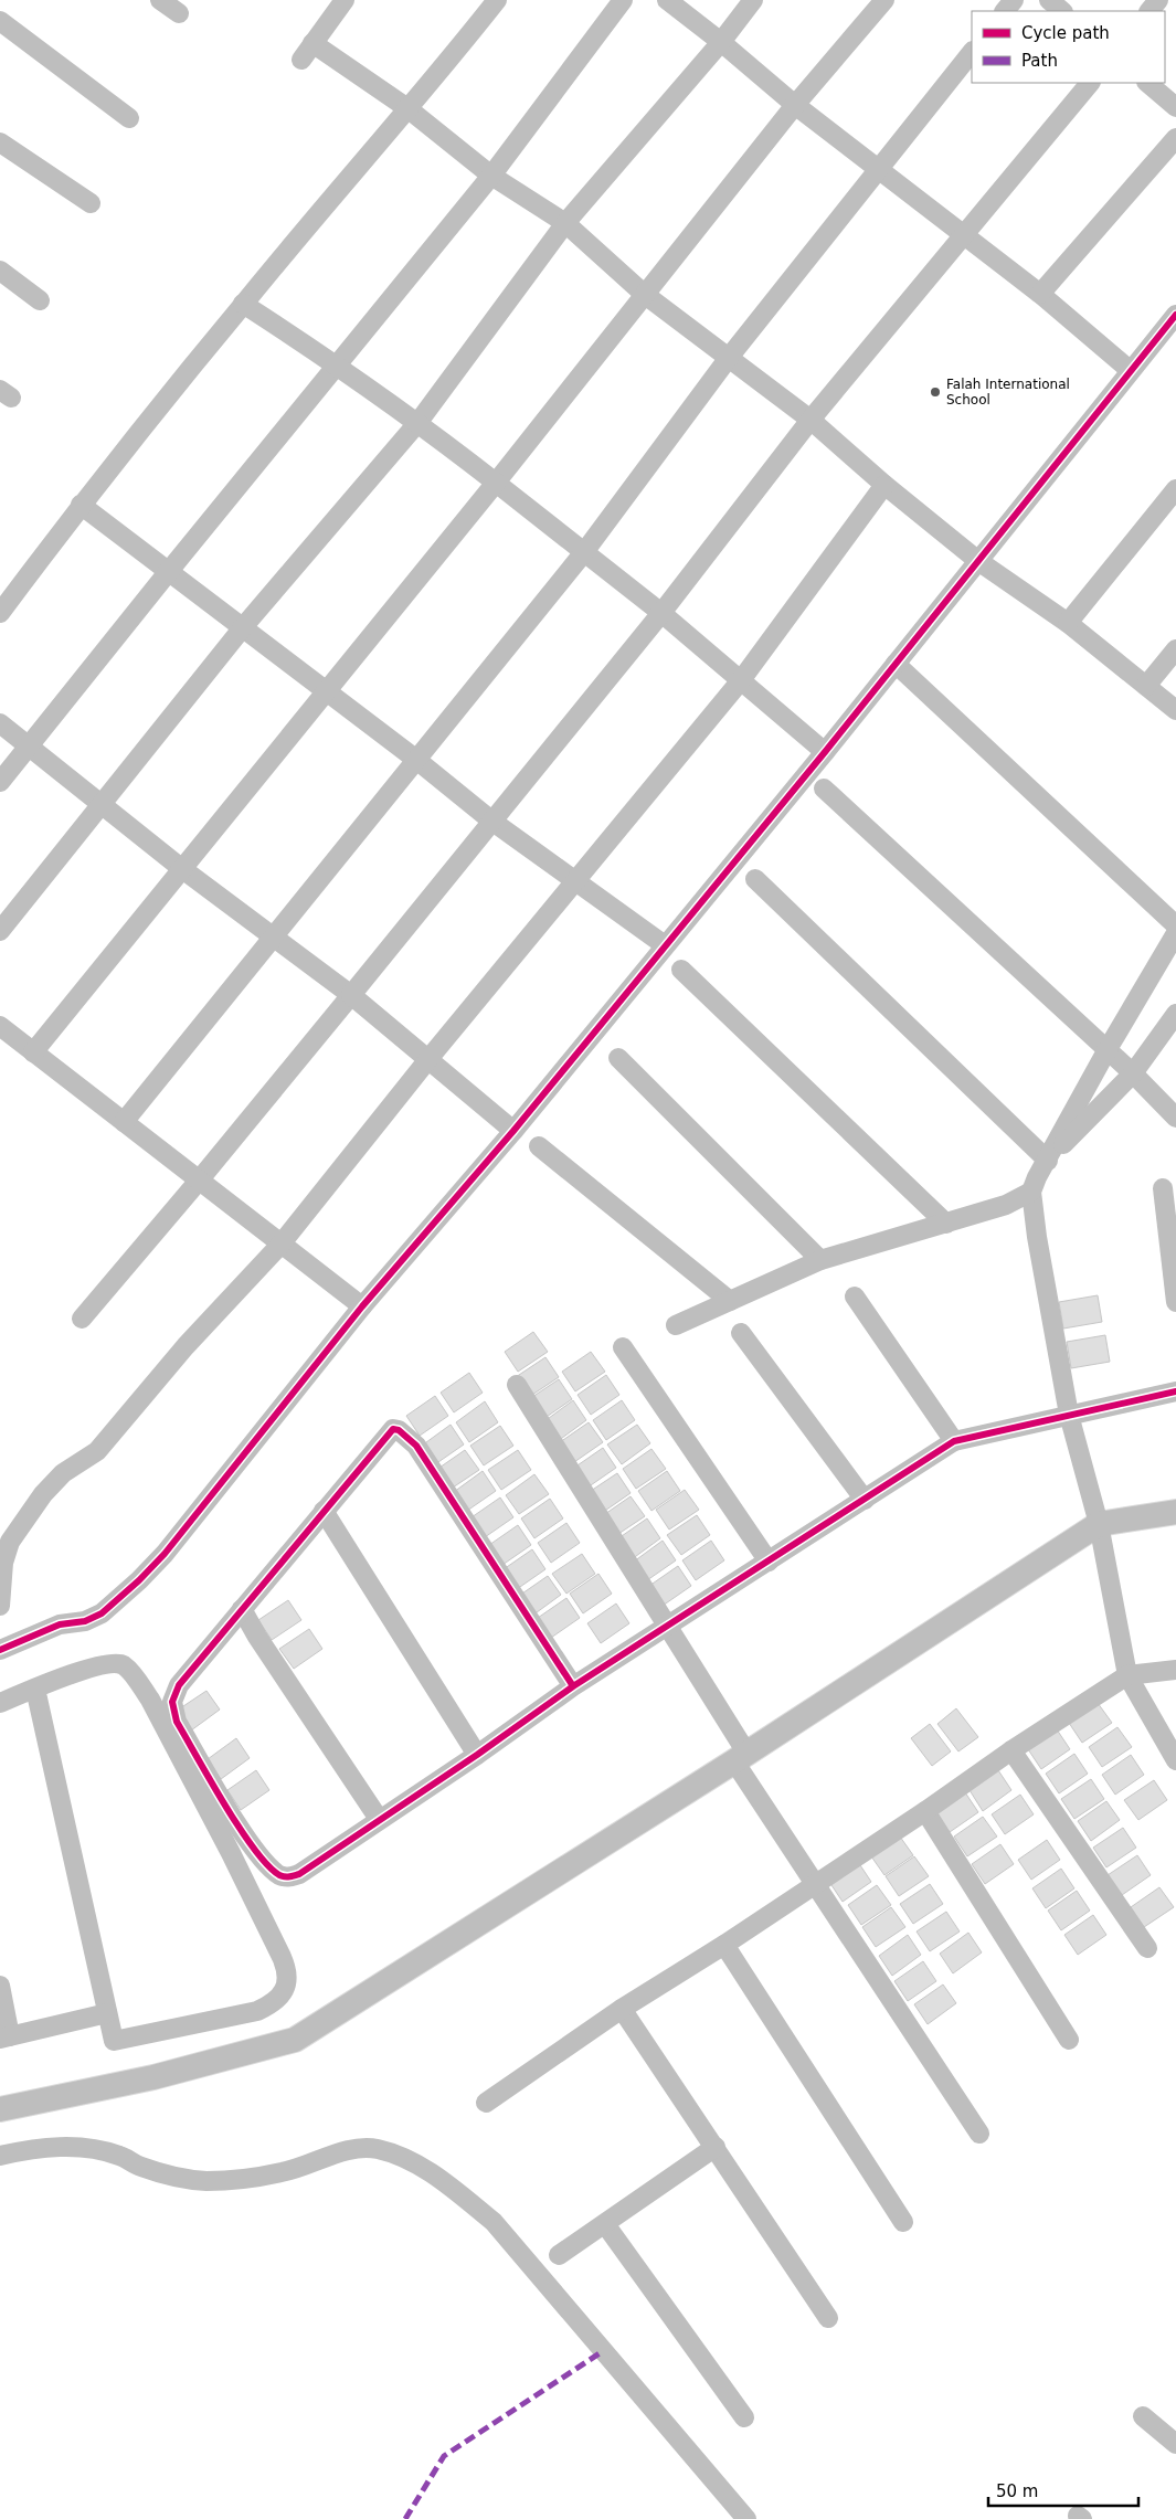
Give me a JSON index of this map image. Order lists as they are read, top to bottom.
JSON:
{
  "places": ["Falah International School"],
  "legend": ["Cycle path", "Path"],
  "scale_bar": "50 m"
}
